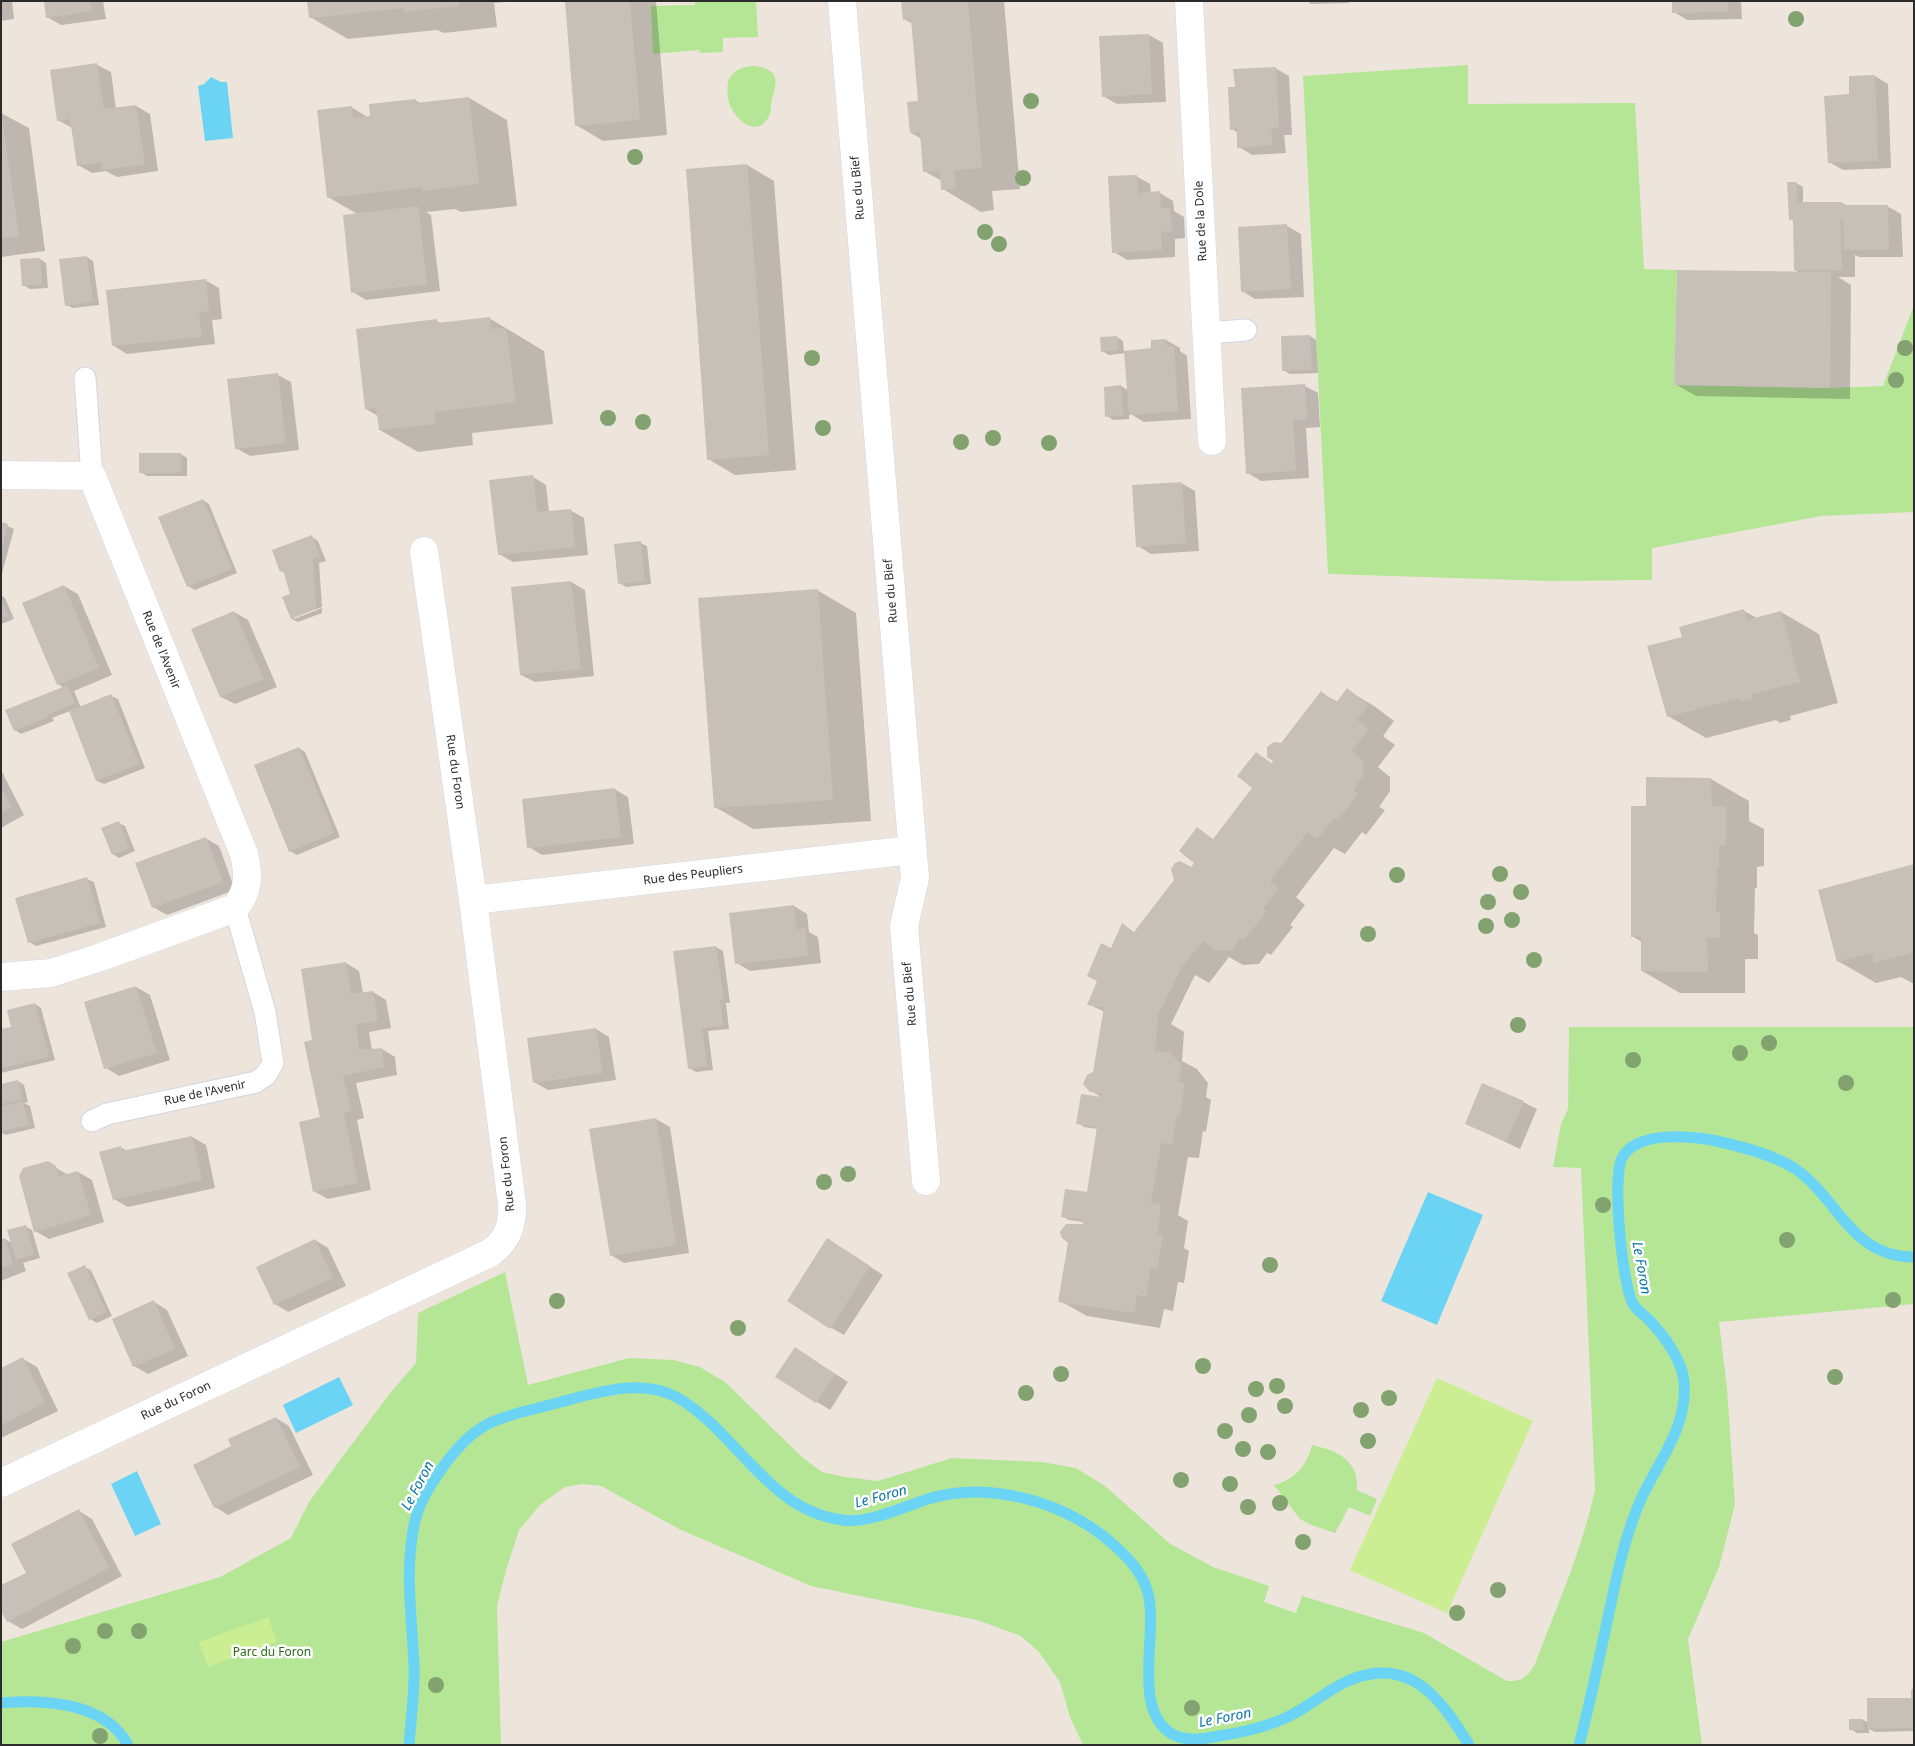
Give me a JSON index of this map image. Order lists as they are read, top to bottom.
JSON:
{
  "streets": {
    "street": [
      "Rue du Bief",
      "Rue de la Dole",
      "Rue de l'Avenir",
      "Rue du Foron",
      "Rue des Peupliers"
    ]
  },
  "crossings": [
    ["Rue du Bief", "Rue des Peupliers"],
    ["Rue du Foron", "Rue des Peupliers"]
  ],
  "water": ["Le Foron"],
  "parks": ["Parc du Foron"]
}
